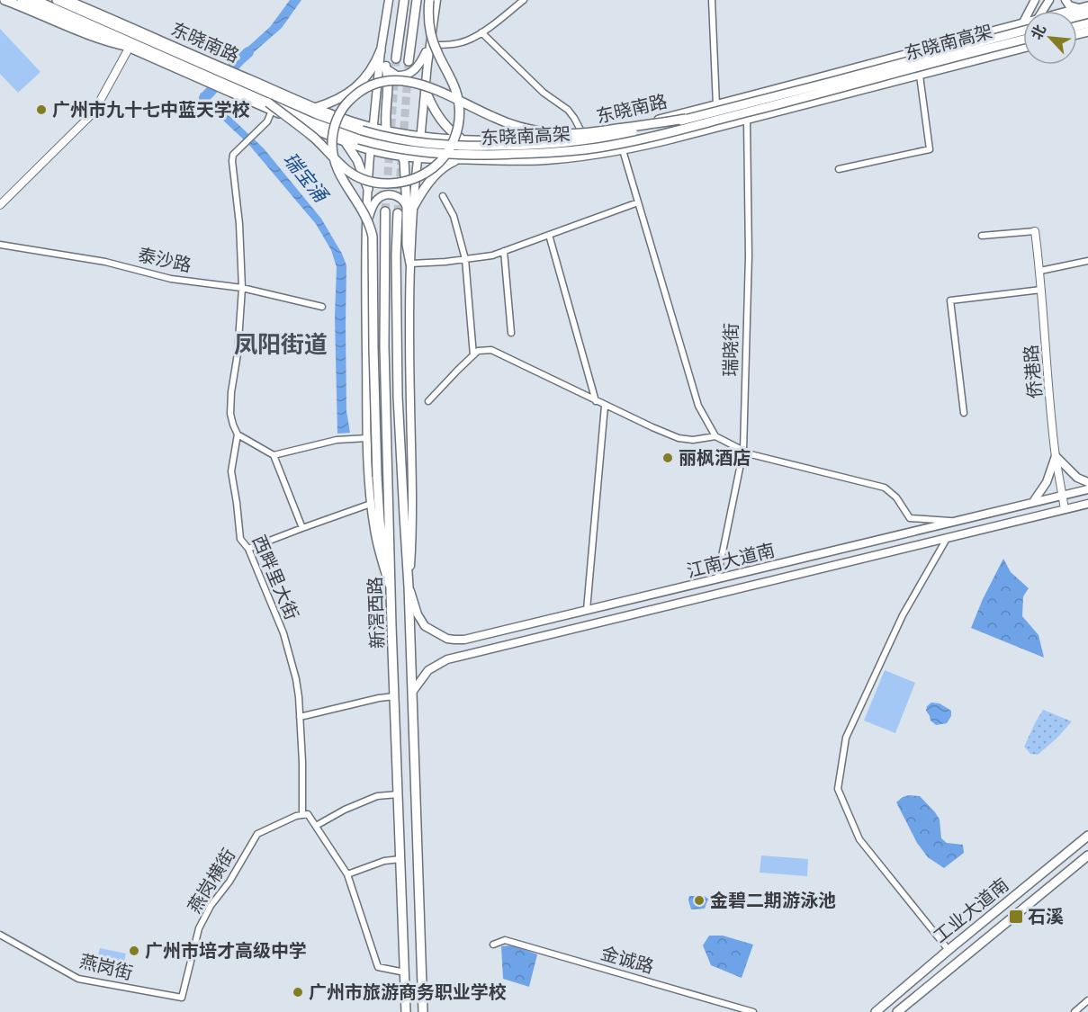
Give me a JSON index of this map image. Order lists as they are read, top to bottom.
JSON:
{
  "streets": {
    "main road": [
      "东晓南路",
      "东晓南高架",
      "江南大道南",
      "新滘西路",
      "工业大道南"
    ],
    "street": [
      "泰沙路",
      "瑞晓街",
      "侨港路",
      "西畔里大街",
      "燕岗横街",
      "金诚路",
      "燕岗街"
    ]
  },
  "crossings": [
    ["东晓南路", "东晓南高架"],
    ["东晓南路", "瑞晓街"],
    ["东晓南路", "西畔里大街"],
    ["东晓南高架", "西畔里大街"],
    ["泰沙路", "西畔里大街"],
    ["瑞晓街", "江南大道南"],
    ["侨港路", "江南大道南"],
    ["江南大道南", "新滘西路"],
    ["西畔里大街", "燕岗横街"],
    ["燕岗横街", "燕岗街"]
  ],
  "districts": ["凤阳街道"],
  "water": ["瑞宝涌"],
  "places": {
    "other": [
      "广州市九十七中蓝天学校",
      "丽枫酒店",
      "金碧二期游泳池",
      "广州市培才高级中学",
      "广州市旅游商务职业学校"
    ],
    "transit": ["石溪"]
  },
  "north": "top left"
}
